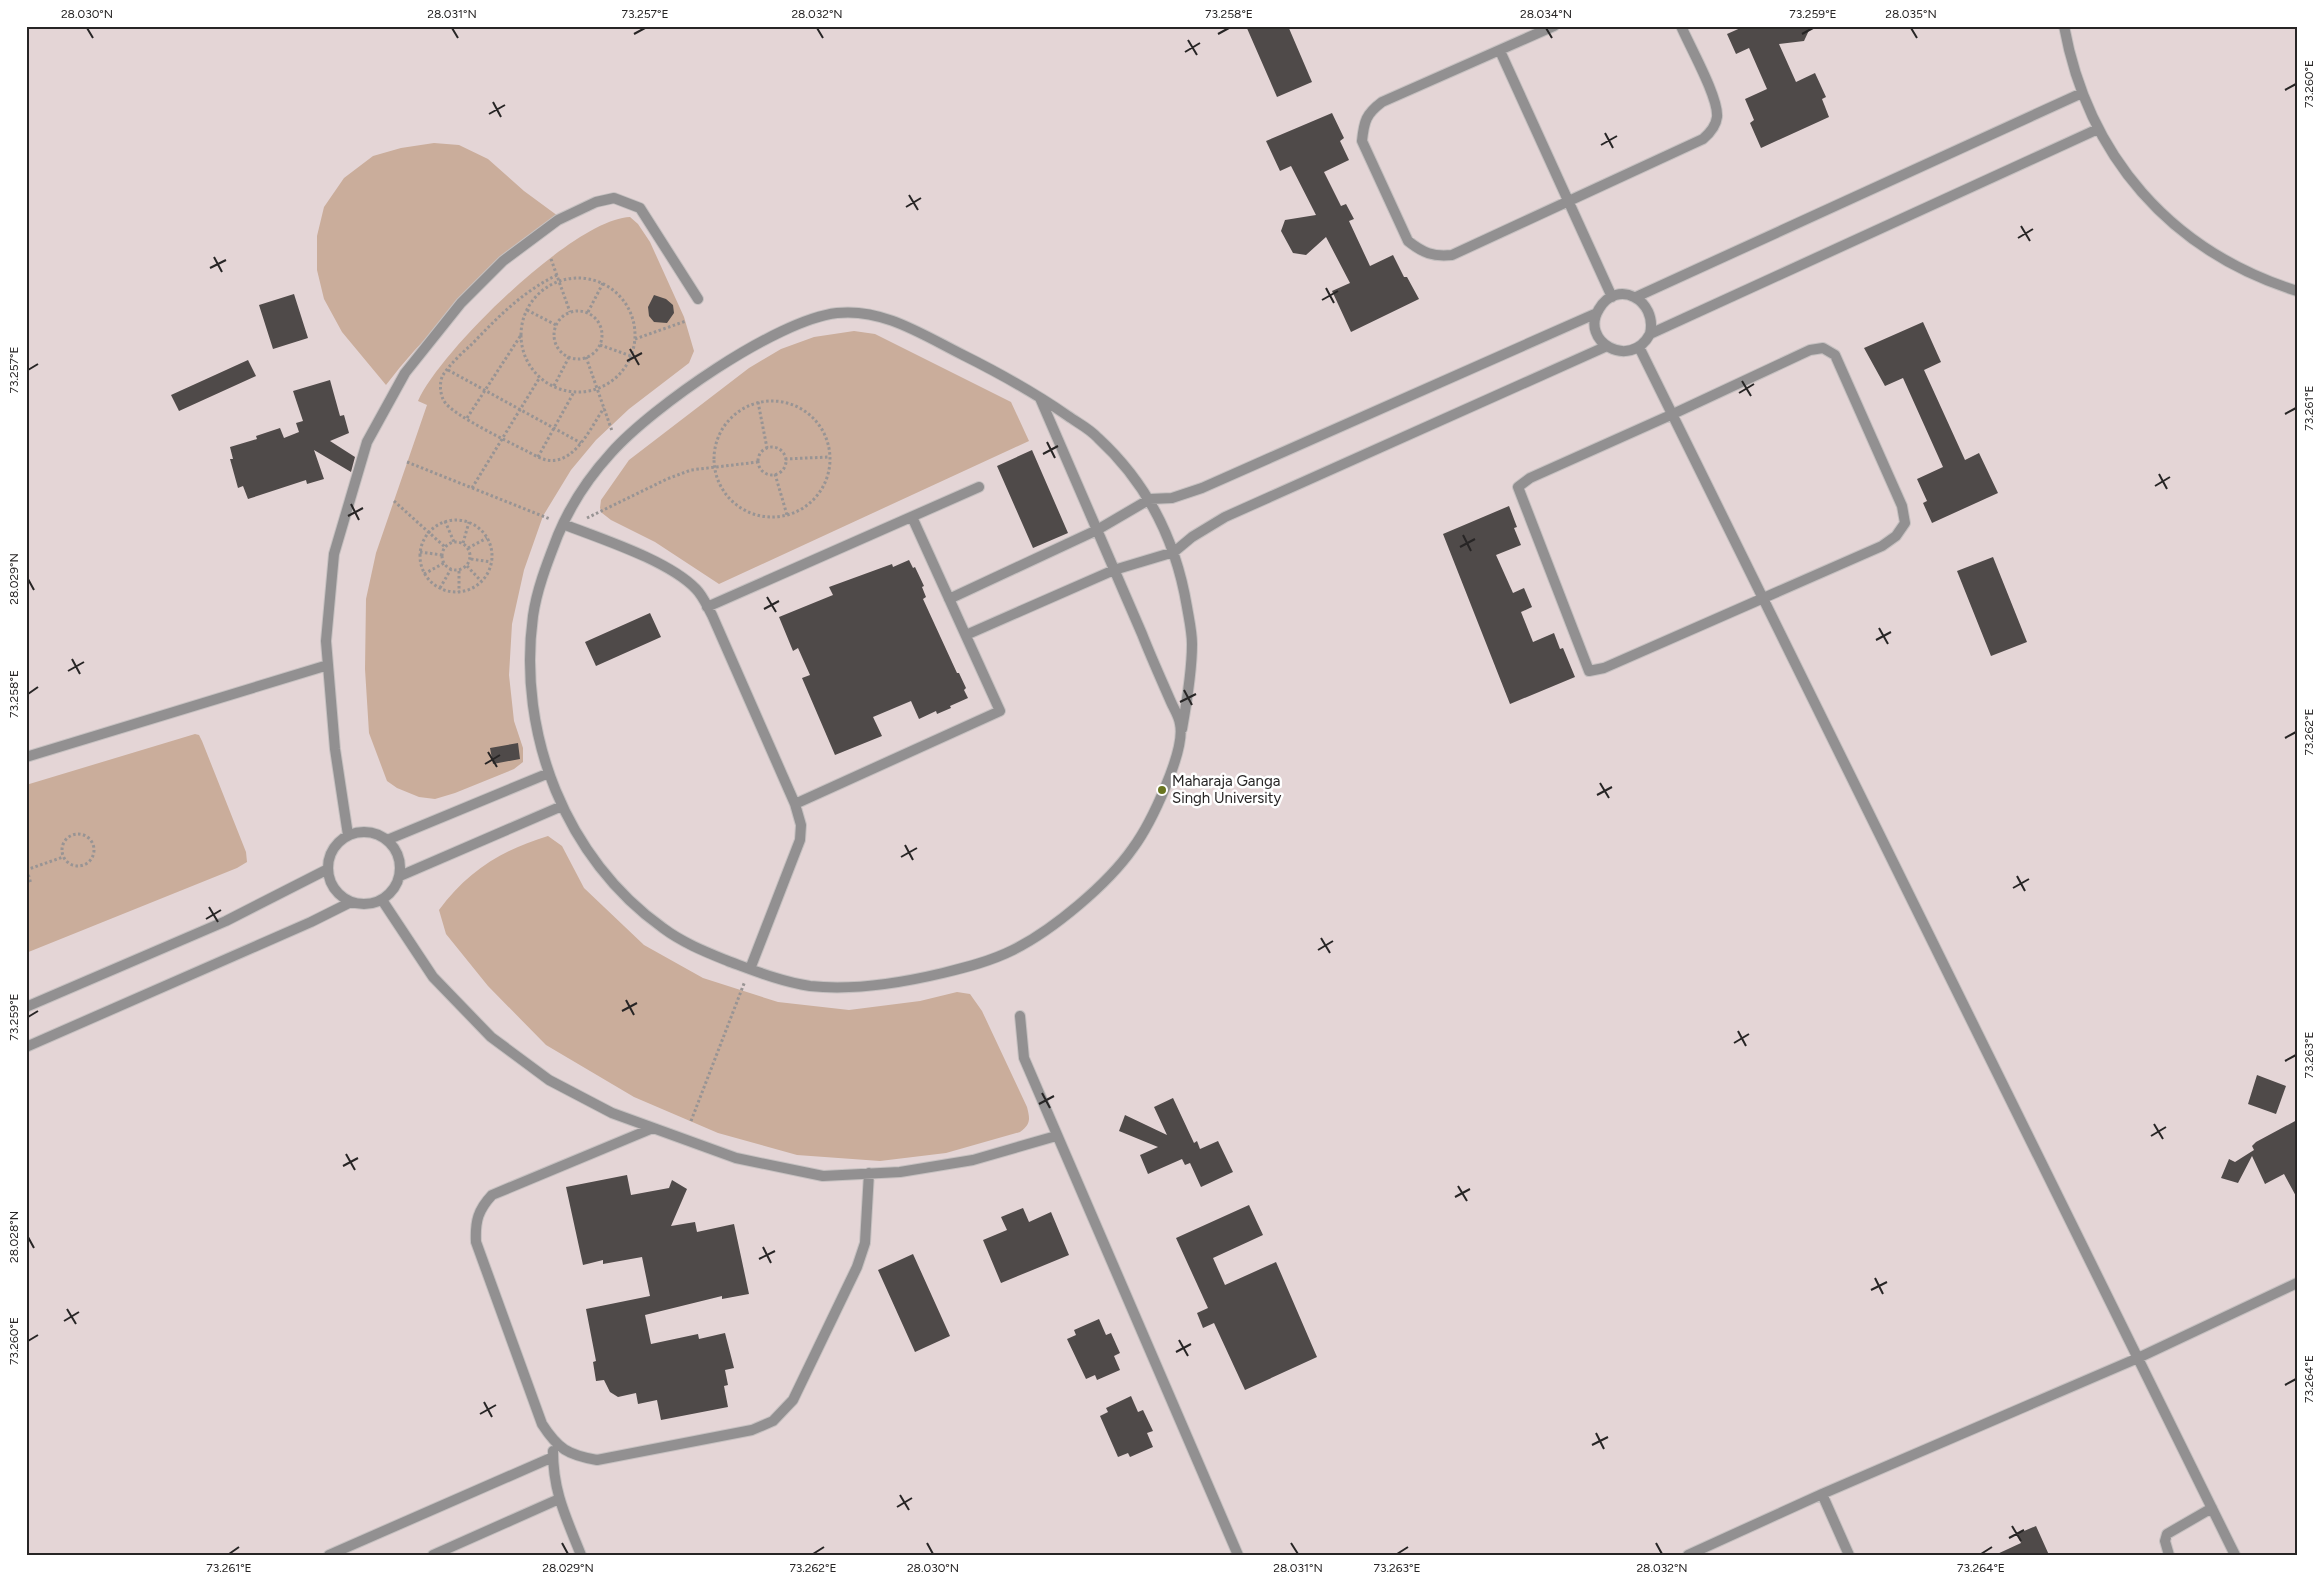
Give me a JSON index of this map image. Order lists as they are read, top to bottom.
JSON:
{
  "places": ["Maharaja Ganga Singh University"],
  "coordinates": [
    "28.030°N",
    "28.031°N",
    "73.257°E",
    "28.032°N",
    "73.258°E",
    "28.034°N",
    "73.259°E",
    "28.035°N",
    "73.260°E",
    "73.261°E",
    "28.029°N",
    "73.262°E",
    "73.263°E",
    "28.028°N",
    "73.264°E"
  ]
}
